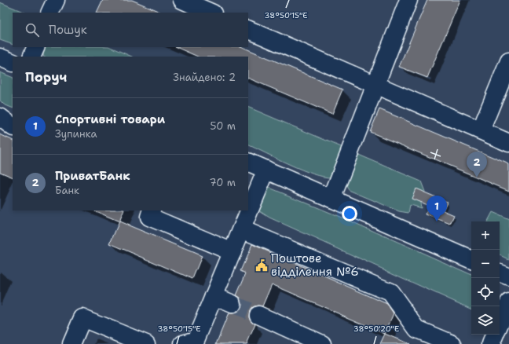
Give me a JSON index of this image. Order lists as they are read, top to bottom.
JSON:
{
  "places": {
    "public building": ["Поштове відділення №6"]
  },
  "page": {
    "search": "Пошук",
    "heading": ["Поруч", "Знайдено: 2"],
    "list": [
      {
        "mark": "1",
        "name": "Спортивні товари",
        "note": "Зупинка",
        "value": "50 m"
      },
      {
        "mark": "2",
        "name": "ПриватБанк",
        "note": "Банк",
        "value": "70 m"
      }
    ],
    "pins": ["2", "1"],
    "map_buttons": ["+", "−"]
  },
  "coordinates": ["38°50'15\"E", "38°50'20\"E"]
}
